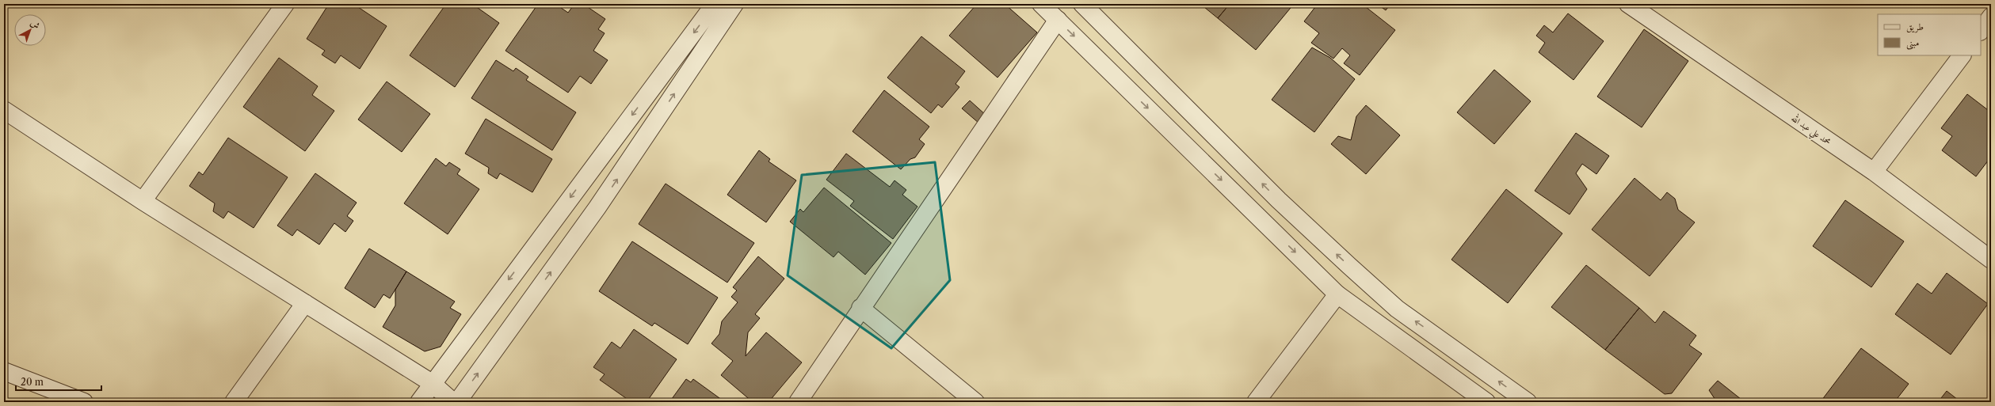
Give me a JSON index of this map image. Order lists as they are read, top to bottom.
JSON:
{
  "streets": {
    "street": ["محمد علي عبد الله"]
  },
  "legend": ["طريق", "مبنى"],
  "scale_bar": "20 m",
  "north": "top right"
}
